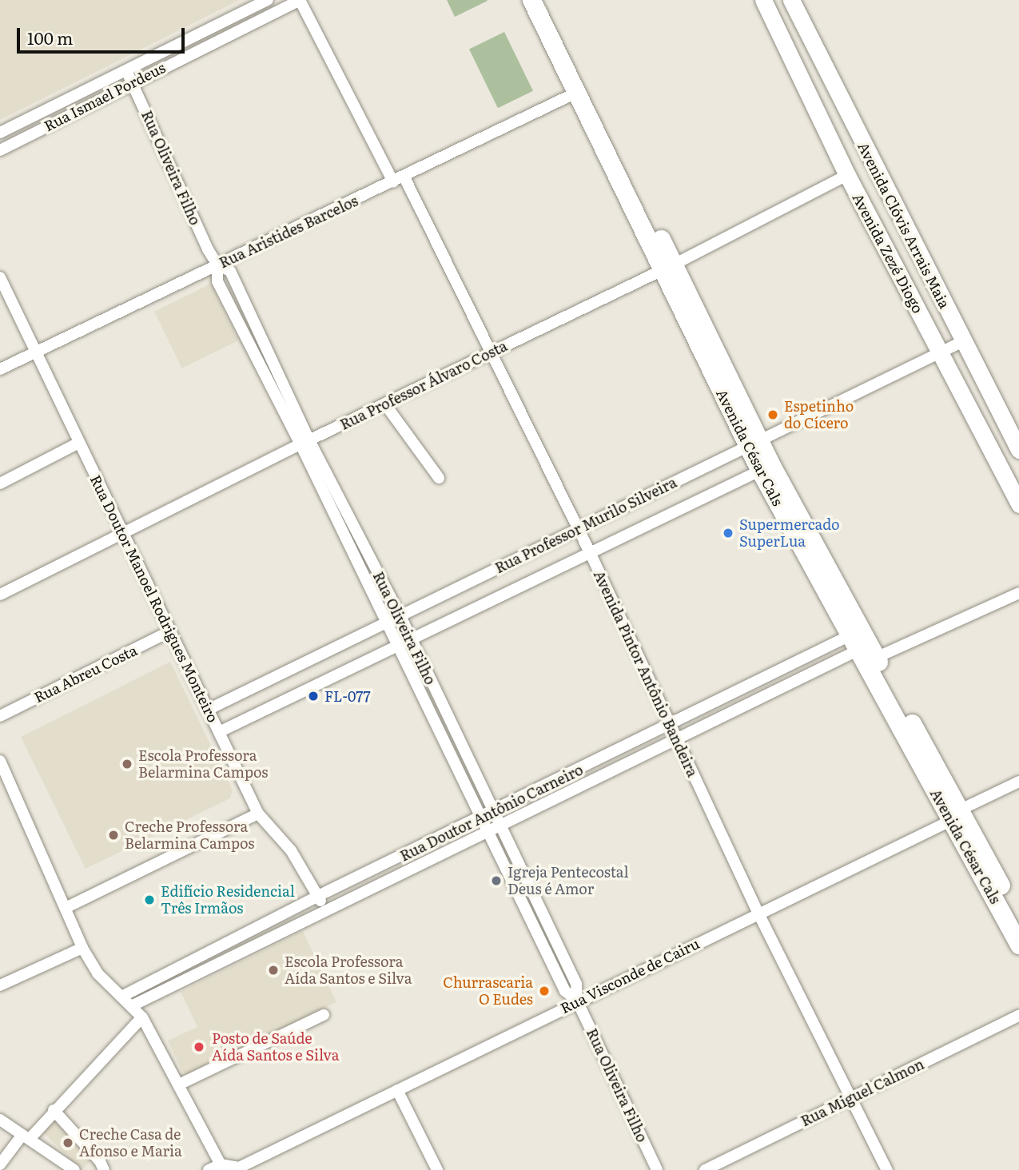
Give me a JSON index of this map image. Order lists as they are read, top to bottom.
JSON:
{
  "streets": {
    "main road": ["Avenida Clóvis Arrais Maia", "Avenida Zezé Diogo", "Avenida César Cals"],
    "street": [
      "Rua Ismael Pordeus",
      "Rua Oliveira Filho",
      "Rua Aristides Barcelos",
      "Rua Professor Álvaro Costa",
      "Rua Professor Murilo Silveira",
      "Rua Doutor Manoel Rodrigues Monteiro",
      "Rua Abreu Costa",
      "Avenida Pintor Antônio Bandeira",
      "Rua Doutor Antônio Carneiro",
      "Rua Visconde de Cairu",
      "Rua Miguel Calmon"
    ]
  },
  "crossings": [
    ["Rua Ismael Pordeus", "Rua Oliveira Filho"],
    ["Rua Oliveira Filho", "Rua Aristides Barcelos"],
    ["Rua Oliveira Filho", "Rua Professor Álvaro Costa"],
    ["Rua Oliveira Filho", "Rua Professor Murilo Silveira"],
    ["Rua Oliveira Filho", "Rua Doutor Antônio Carneiro"],
    ["Rua Oliveira Filho", "Rua Visconde de Cairu"],
    ["Avenida Clóvis Arrais Maia", "Rua Professor Murilo Silveira"],
    ["Rua Aristides Barcelos", "Avenida César Cals"],
    ["Rua Aristides Barcelos", "Rua Doutor Manoel Rodrigues Monteiro"],
    ["Rua Aristides Barcelos", "Avenida Pintor Antônio Bandeira"],
    ["Avenida Zezé Diogo", "Rua Professor Álvaro Costa"],
    ["Avenida Zezé Diogo", "Rua Professor Murilo Silveira"],
    ["Rua Professor Álvaro Costa", "Avenida César Cals"],
    ["Rua Professor Álvaro Costa", "Rua Doutor Manoel Rodrigues Monteiro"],
    ["Rua Professor Álvaro Costa", "Avenida Pintor Antônio Bandeira"],
    ["Avenida César Cals", "Rua Professor Murilo Silveira"],
    ["Avenida César Cals", "Rua Doutor Antônio Carneiro"],
    ["Avenida César Cals", "Rua Visconde de Cairu"],
    ["Rua Professor Murilo Silveira", "Rua Doutor Manoel Rodrigues Monteiro"],
    ["Rua Professor Murilo Silveira", "Avenida Pintor Antônio Bandeira"],
    ["Rua Doutor Manoel Rodrigues Monteiro", "Rua Abreu Costa"],
    ["Rua Doutor Manoel Rodrigues Monteiro", "Rua Doutor Antônio Carneiro"],
    ["Avenida Pintor Antônio Bandeira", "Rua Doutor Antônio Carneiro"],
    ["Avenida Pintor Antônio Bandeira", "Rua Visconde de Cairu"],
    ["Avenida Pintor Antônio Bandeira", "Rua Miguel Calmon"]
  ],
  "places": [
    "Espetinho do Cícero",
    "Supermercado SuperLua",
    "FL-077",
    "Escola Professora Belarmina Campos",
    "Creche Professora Belarmina Campos",
    "Igreja Pentecostal Deus é Amor",
    "Edifício Residencial Três Irmãos",
    "Escola Professora Aída Santos e Silva",
    "Churrascaria O Eudes",
    "Posto de Saúde Aída Santos e Silva",
    "Creche Casa de Afonso e Maria"
  ],
  "scale_bar": "100 m"
}
